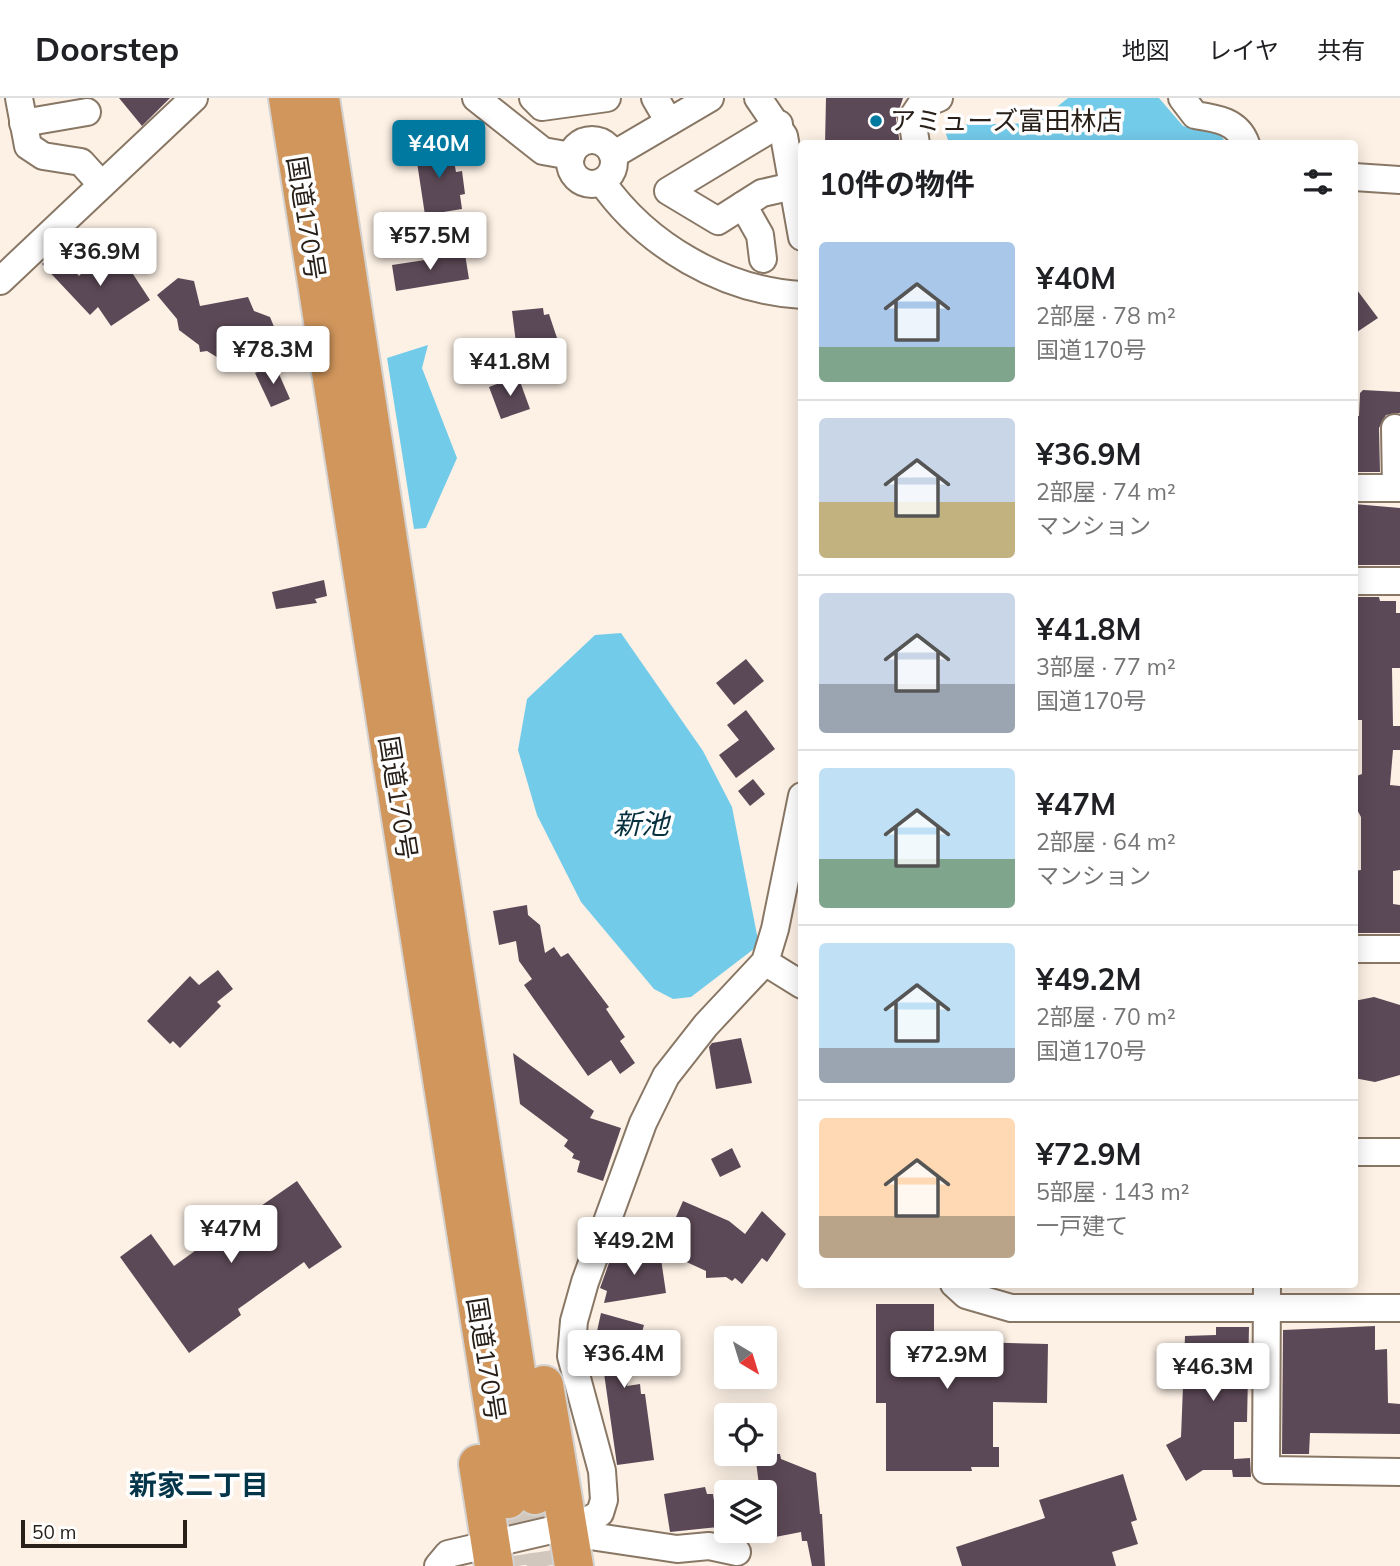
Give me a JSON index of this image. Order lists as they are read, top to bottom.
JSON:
{
  "streets": {
    "highway": ["国道170号"]
  },
  "districts": ["新家二丁目"],
  "water": ["新池"],
  "places": ["アミューズ富田林店"],
  "scale_bar": "50 m",
  "north": "bottom right",
  "page": {
    "header": "Doorstep",
    "nav": ["地図", "レイヤ", "共有"],
    "price": [
      "¥40M",
      "¥57.5M",
      "¥36.9M",
      "¥78.3M",
      "¥41.8M",
      "¥47M",
      "¥49.2M",
      "¥36.4M",
      "¥72.9M",
      "¥46.3M"
    ],
    "heading": "10件の物件",
    "list": [
      {
        "name": "¥40M",
        "note": "2部屋 · 78 m² · 国道170号"
      },
      {
        "name": "¥36.9M",
        "note": "2部屋 · 74 m² · マンション"
      },
      {
        "name": "¥41.8M",
        "note": "3部屋 · 77 m² · 国道170号"
      },
      {
        "name": "¥47M",
        "note": "2部屋 · 64 m² · マンション"
      },
      {
        "name": "¥49.2M",
        "note": "2部屋 · 70 m² · 国道170号"
      },
      {
        "name": "¥72.9M",
        "note": "5部屋 · 143 m² · 一戸建て"
      }
    ],
    "scale": "50 m"
  }
}
